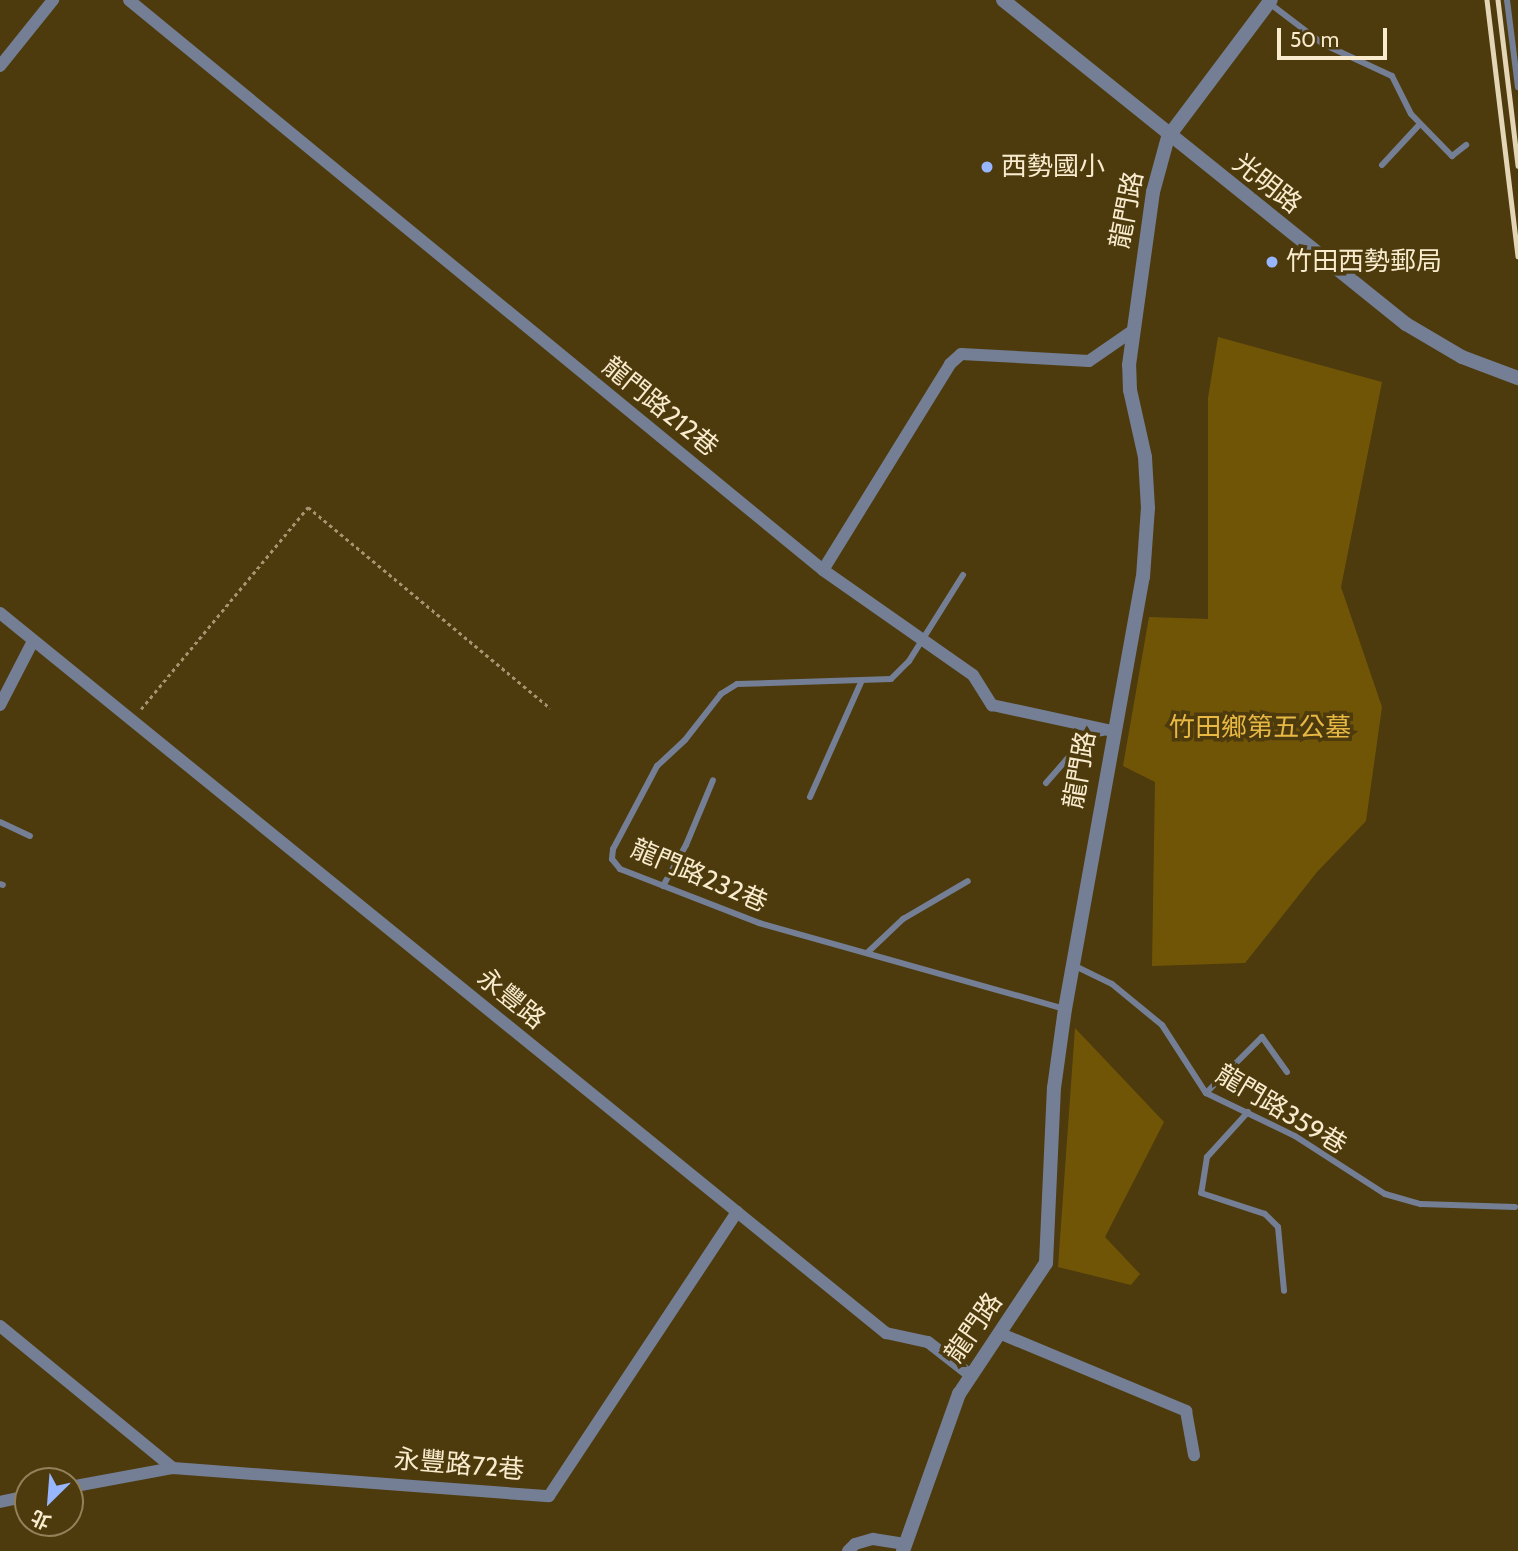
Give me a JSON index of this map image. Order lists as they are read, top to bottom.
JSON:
{
  "streets": {
    "street": [
      "光明路",
      "龍門路",
      "龍門路212巷",
      "永豐路",
      "永豐路72巷"
    ],
    "lane": ["龍門路232巷", "龍門路359巷"]
  },
  "crossings": [
    ["光明路", "龍門路"],
    ["龍門路", "龍門路212巷"],
    ["龍門路", "龍門路232巷"],
    ["龍門路", "永豐路"],
    ["龍門路", "龍門路359巷"],
    ["龍門路212巷", "龍門路232巷"],
    ["永豐路", "永豐路72巷"]
  ],
  "parks": ["竹田鄉第五公墓"],
  "places": ["西勢國小", "竹田西勢郵局"],
  "scale_bar": "50 m",
  "north": "bottom left"
}
